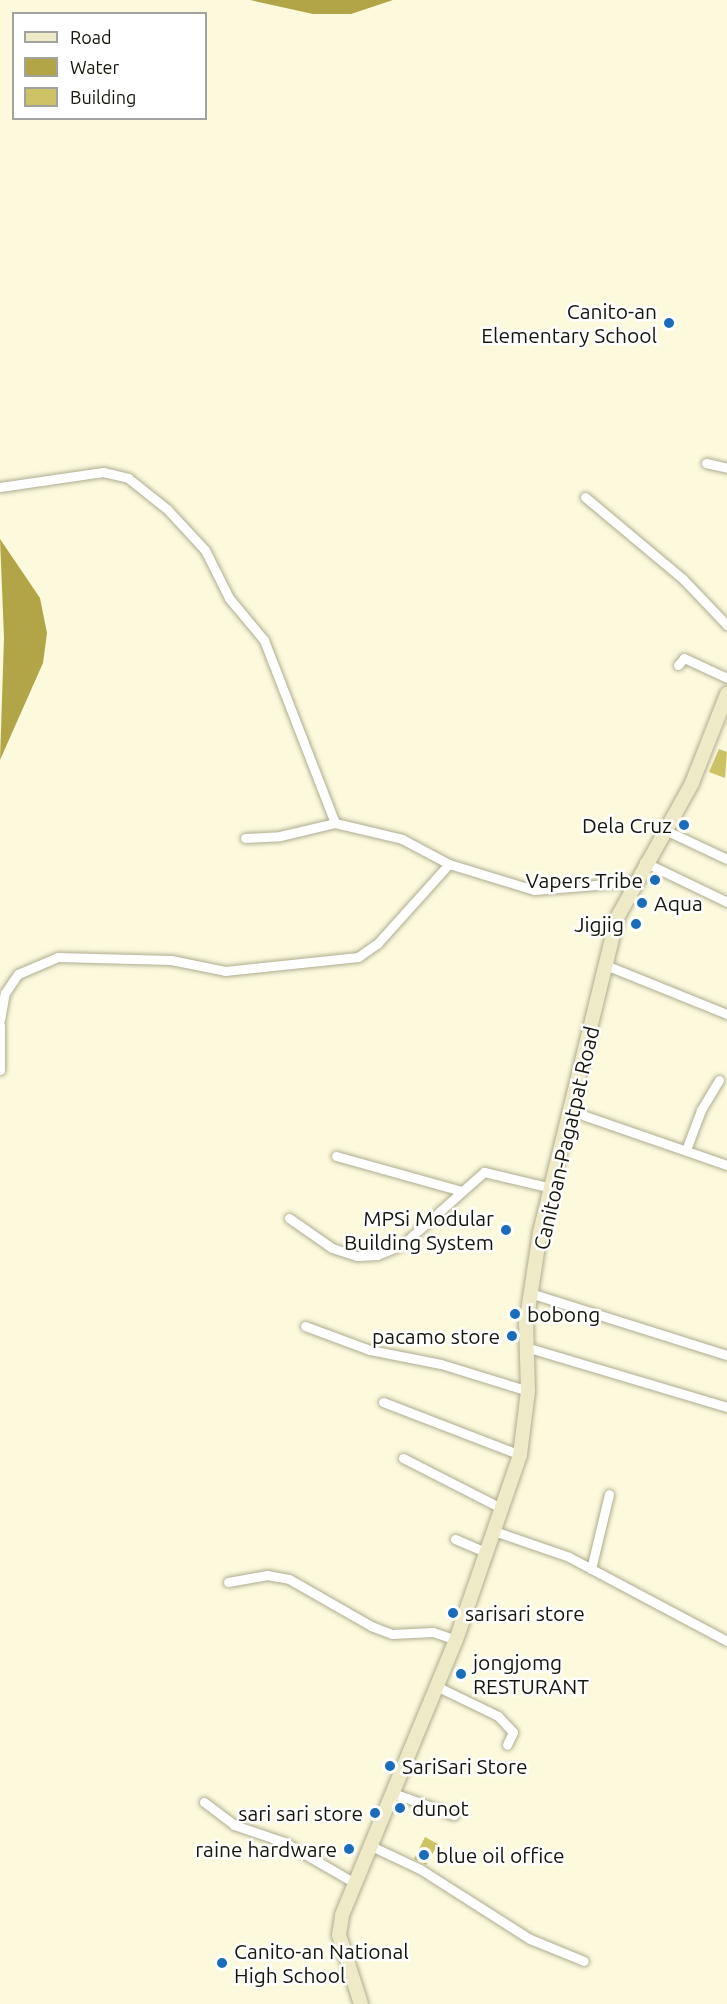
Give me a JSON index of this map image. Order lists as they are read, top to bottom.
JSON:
{
  "streets": {
    "street": ["Canitoan-Pagatpat Road"]
  },
  "places": [
    "Canito-an Elementary School",
    "Dela Cruz",
    "Vapers Tribe",
    "Aqua",
    "Jigjig",
    "MPSi Modular Building System",
    "bobong",
    "pacamo store",
    "sarisari store",
    "jongjomg RESTURANT",
    "SariSari Store",
    "dunot",
    "sari sari store",
    "raine hardware",
    "blue oil office",
    "Canito-an National High School"
  ],
  "legend": ["Road", "Water", "Building"]
}
